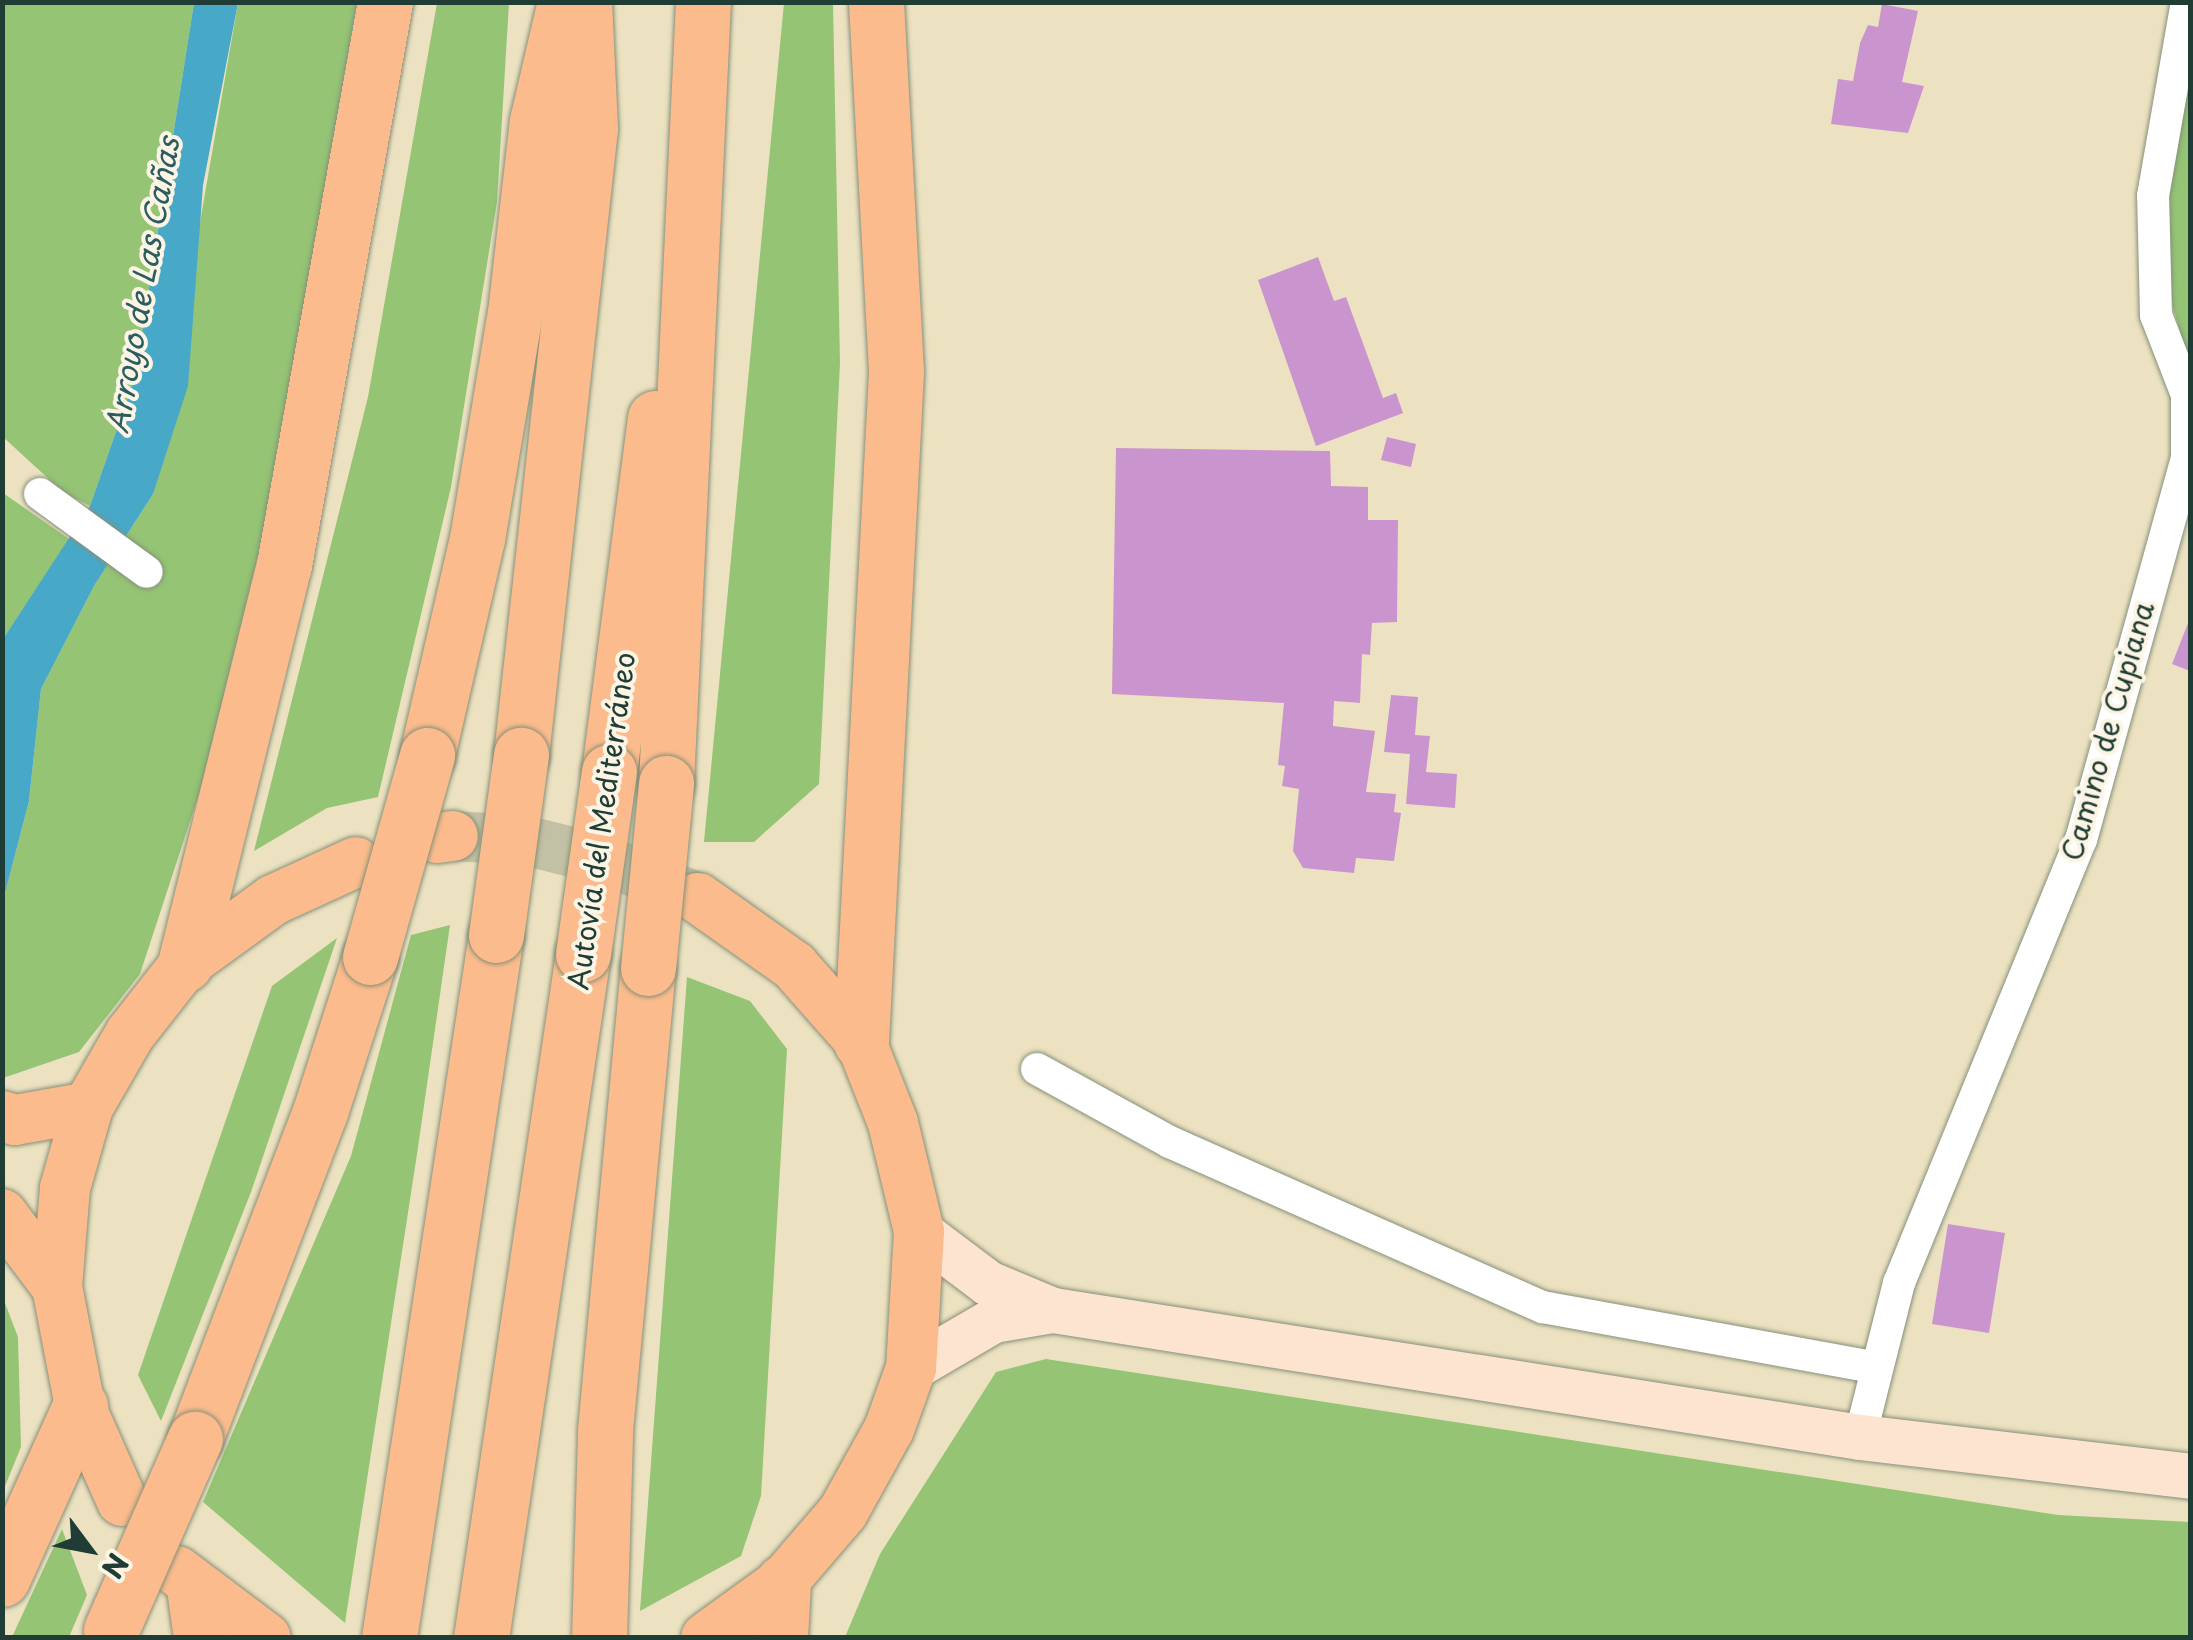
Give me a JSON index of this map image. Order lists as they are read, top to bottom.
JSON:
{
  "streets": {
    "highway": ["Autovía del Mediterráneo"],
    "street": ["Camino de Cupiana"]
  },
  "water": ["Arroyo de Las Cañas"],
  "north": "bottom right"
}
